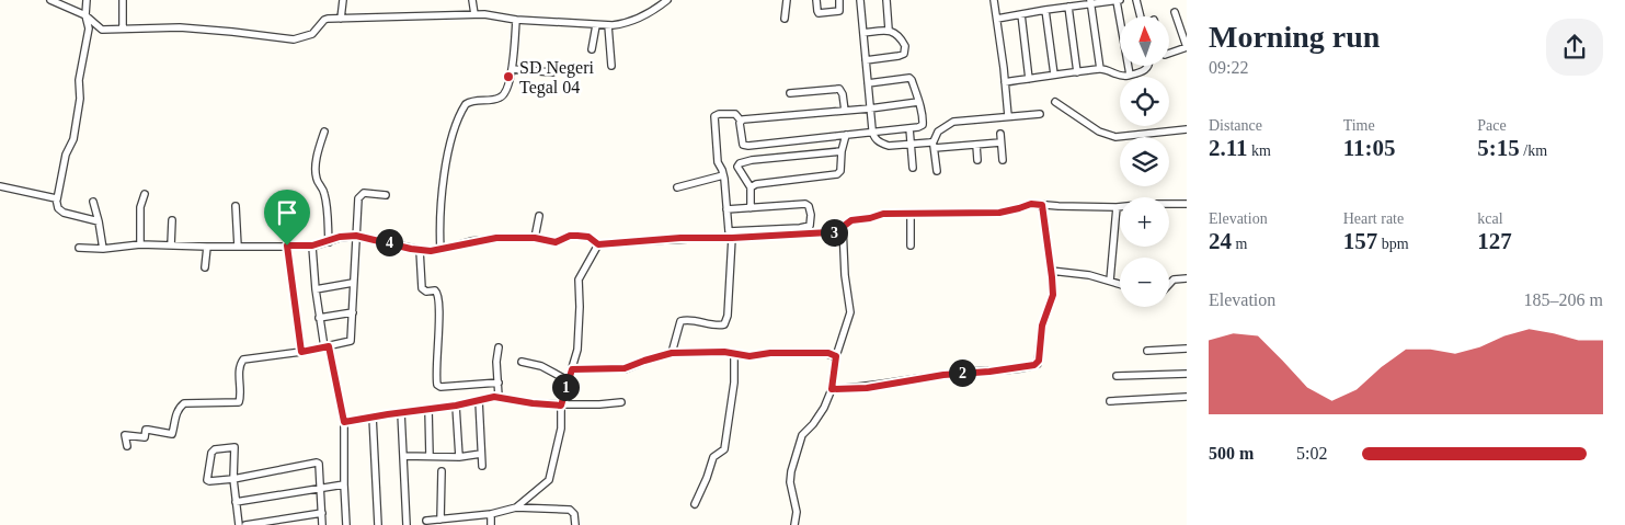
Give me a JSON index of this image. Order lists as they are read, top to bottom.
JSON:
{
  "places": ["SD Negeri Tegal 04"],
  "north": "top",
  "page": {
    "heading": ["Morning run", "09:22"],
    "map_buttons": ["+", "−"],
    "stats": [
      ["Distance", "2.11 km"],
      ["Time", "11:05"],
      ["Pace", "5:15 /km"],
      ["Elevation", "24 m"],
      ["Heart rate", "157 bpm"],
      ["kcal", "127"]
    ],
    "pins": [
      "3",
      "4",
      "2",
      "1"
    ],
    "chart": ["Elevation", "185–206 m"],
    "list": [
      {
        "name": "500 m",
        "note": "5:02"
      }
    ]
  }
}
